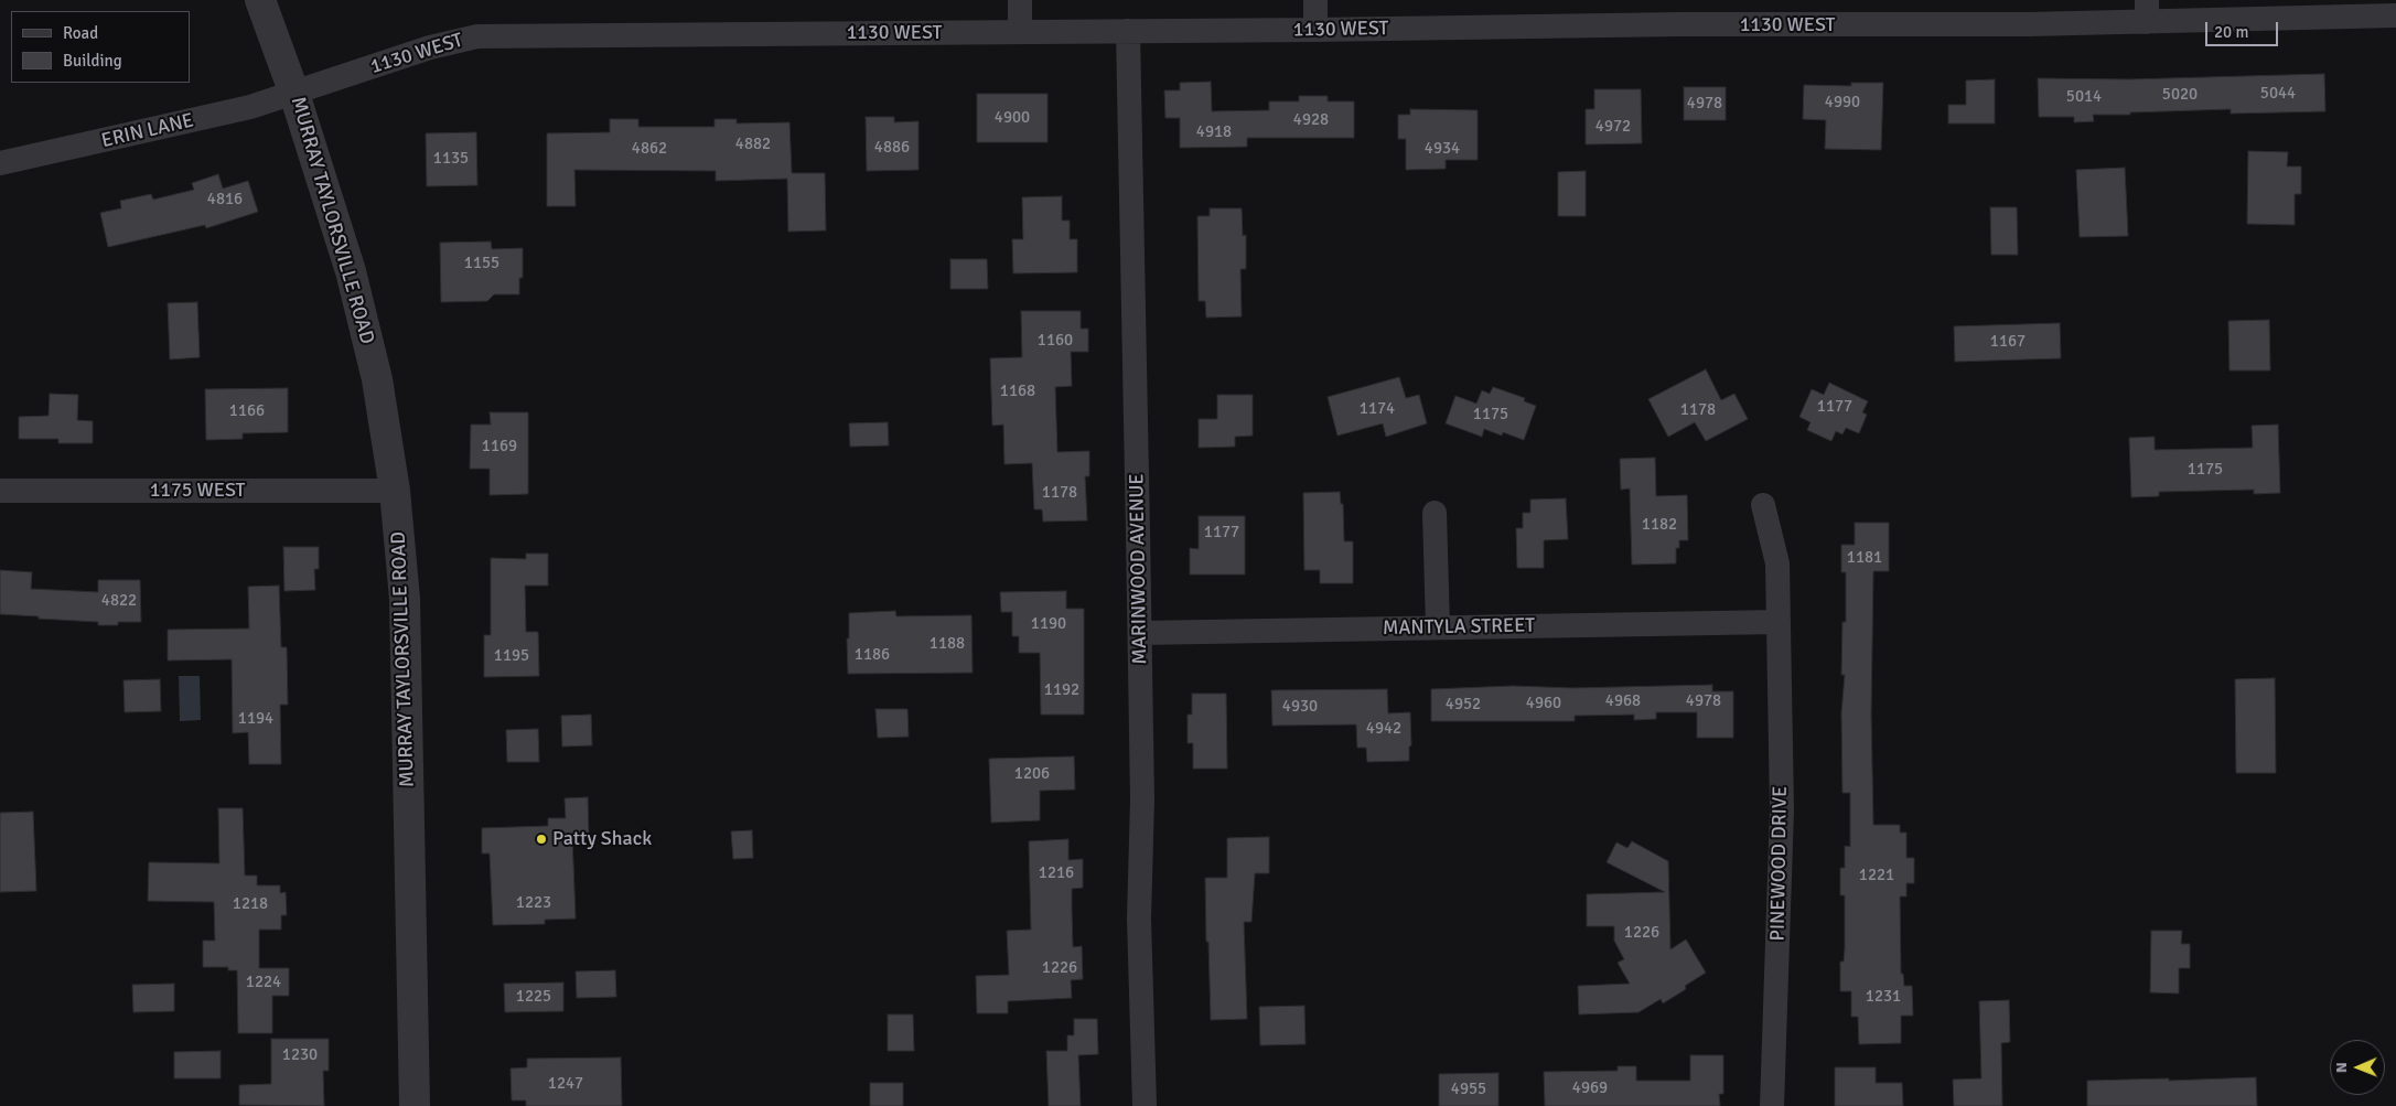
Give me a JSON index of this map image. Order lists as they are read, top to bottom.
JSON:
{
  "streets": {
    "street": [
      "1130 WEST",
      "ERIN LANE",
      "MURRAY TAYLORSVILLE ROAD",
      "1175 WEST",
      "MARINWOOD AVENUE",
      "MANTYLA STREET",
      "PINEWOOD DRIVE"
    ]
  },
  "crossings": [
    ["1130 WEST", "ERIN LANE"],
    ["1130 WEST", "MURRAY TAYLORSVILLE ROAD"],
    ["1130 WEST", "MARINWOOD AVENUE"],
    ["ERIN LANE", "MURRAY TAYLORSVILLE ROAD"],
    ["MURRAY TAYLORSVILLE ROAD", "1175 WEST"],
    ["MARINWOOD AVENUE", "MANTYLA STREET"],
    ["MANTYLA STREET", "PINEWOOD DRIVE"]
  ],
  "places": ["Patty Shack"],
  "house_numbers": [
    "5044",
    "5020",
    "5014",
    "4990",
    "4978",
    "4900",
    "4928",
    "4972",
    "4918",
    "4882",
    "4886",
    "4862",
    "4934",
    "1135",
    "4816",
    "1155",
    "1160",
    "1167",
    "1168",
    "1177",
    "1174",
    "1178",
    "1166",
    "1175",
    "1169",
    "1175",
    "1178",
    "1182",
    "1177",
    "1181",
    "4822",
    "1190",
    "1188",
    "1186",
    "1195",
    "1192",
    "4968",
    "4978",
    "4960",
    "4952",
    "4930",
    "1194",
    "4942",
    "1206",
    "1216",
    "1221",
    "1223",
    "1218",
    "1226",
    "1226",
    "1224",
    "1225",
    "1231",
    "1230",
    "1247",
    "4969",
    "4955"
  ],
  "legend": ["Road", "Building"],
  "scale_bar": "20 m",
  "north": "left"
}
